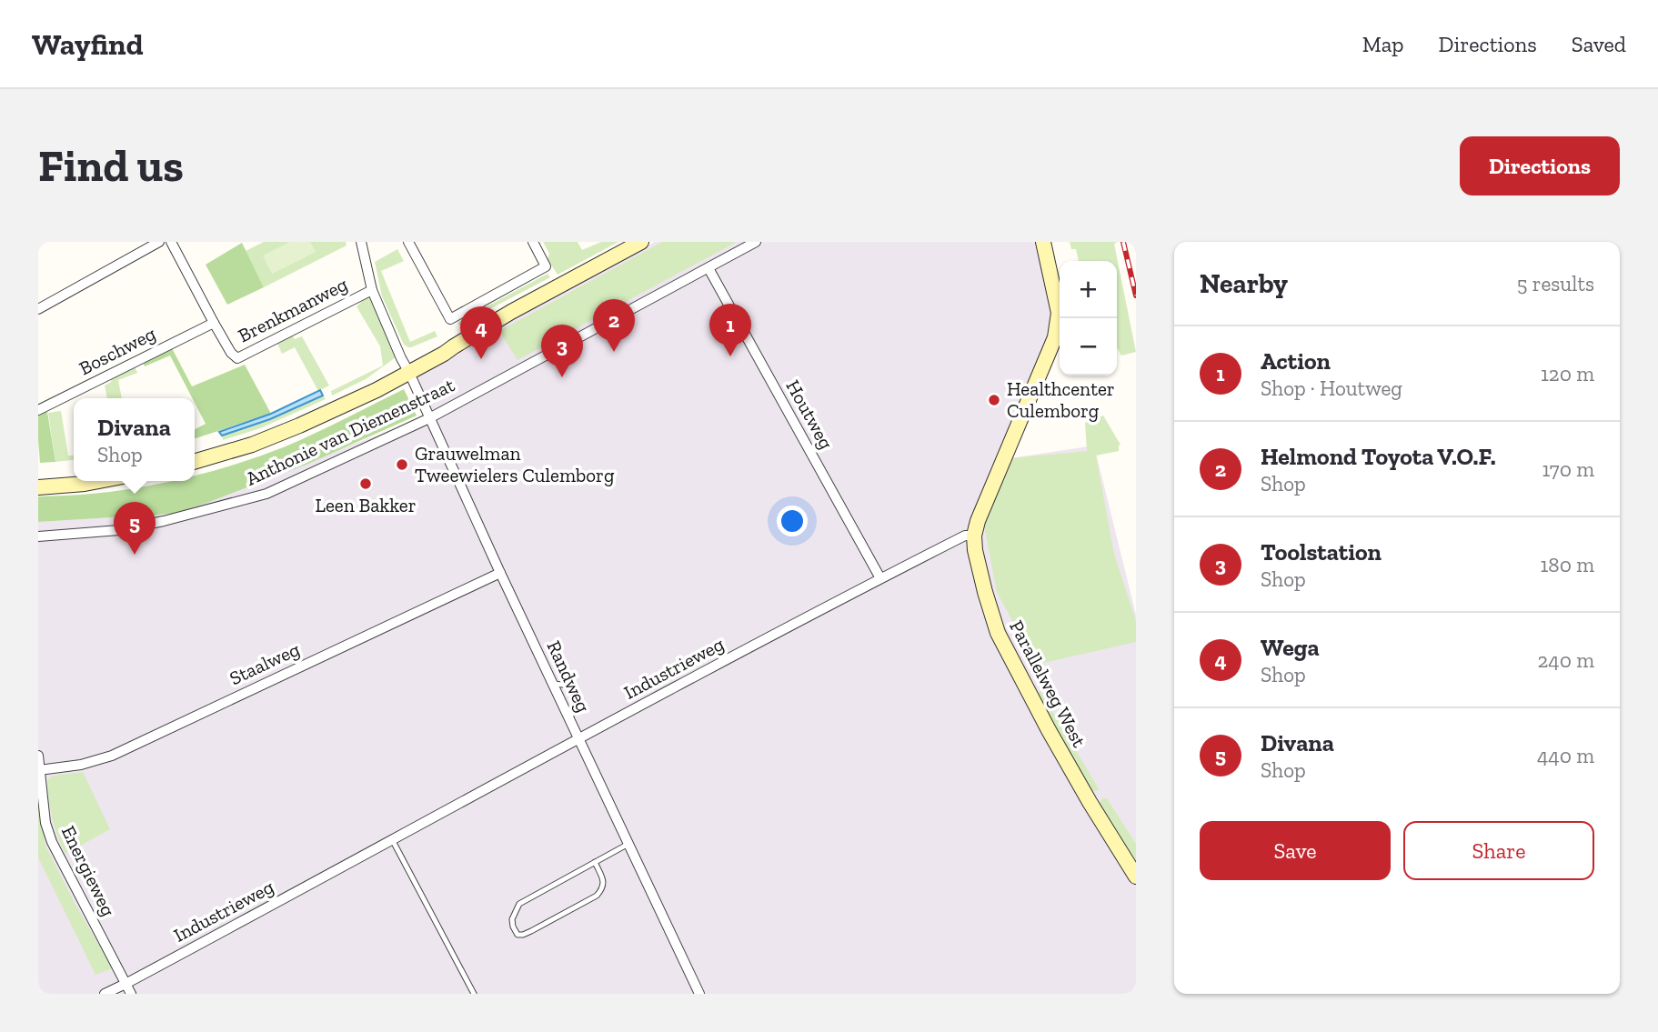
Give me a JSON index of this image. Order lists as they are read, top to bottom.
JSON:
{
  "streets": {
    "street": [
      "Brenkmanweg",
      "Boschweg",
      "Houtweg",
      "Anthonie van Diemenstraat",
      "Staalweg",
      "Industrieweg",
      "Randweg",
      "Parallelweg West",
      "Energieweg"
    ]
  },
  "crossings": [
    ["Brenkmanweg", "Boschweg"],
    ["Brenkmanweg", "Randweg"],
    ["Houtweg", "Anthonie van Diemenstraat"],
    ["Houtweg", "Industrieweg"],
    ["Anthonie van Diemenstraat", "Randweg"],
    ["Staalweg", "Randweg"],
    ["Staalweg", "Energieweg"],
    ["Industrieweg", "Randweg"],
    ["Industrieweg", "Parallelweg West"],
    ["Industrieweg", "Energieweg"]
  ],
  "places": ["Healthcenter Culemborg", "Grauwelman Tweewielers Culemborg", "Leen Bakker"],
  "page": {
    "header": "Wayfind",
    "nav": ["Map", "Directions", "Saved"],
    "buttons": [
      "Directions",
      ["Save", "Share"]
    ],
    "title": "Find us",
    "heading": ["Nearby", "5 results"],
    "map_buttons": ["+", "−"],
    "pins": [
      "2",
      "1",
      "4",
      "3",
      "5"
    ],
    "list": [
      {
        "mark": "1",
        "name": "Action",
        "note": "Shop · Houtweg",
        "value": "120 m"
      },
      {
        "mark": "2",
        "name": "Helmond Toyota V.O.F.",
        "note": "Shop",
        "value": "170 m"
      },
      {
        "mark": "3",
        "name": "Toolstation",
        "note": "Shop",
        "value": "180 m"
      },
      {
        "mark": "4",
        "name": "Wega",
        "note": "Shop",
        "value": "240 m"
      },
      {
        "mark": "5",
        "name": "Divana",
        "note": "Shop",
        "value": "440 m"
      }
    ],
    "popup": ["Divana", "Shop"]
  }
}
